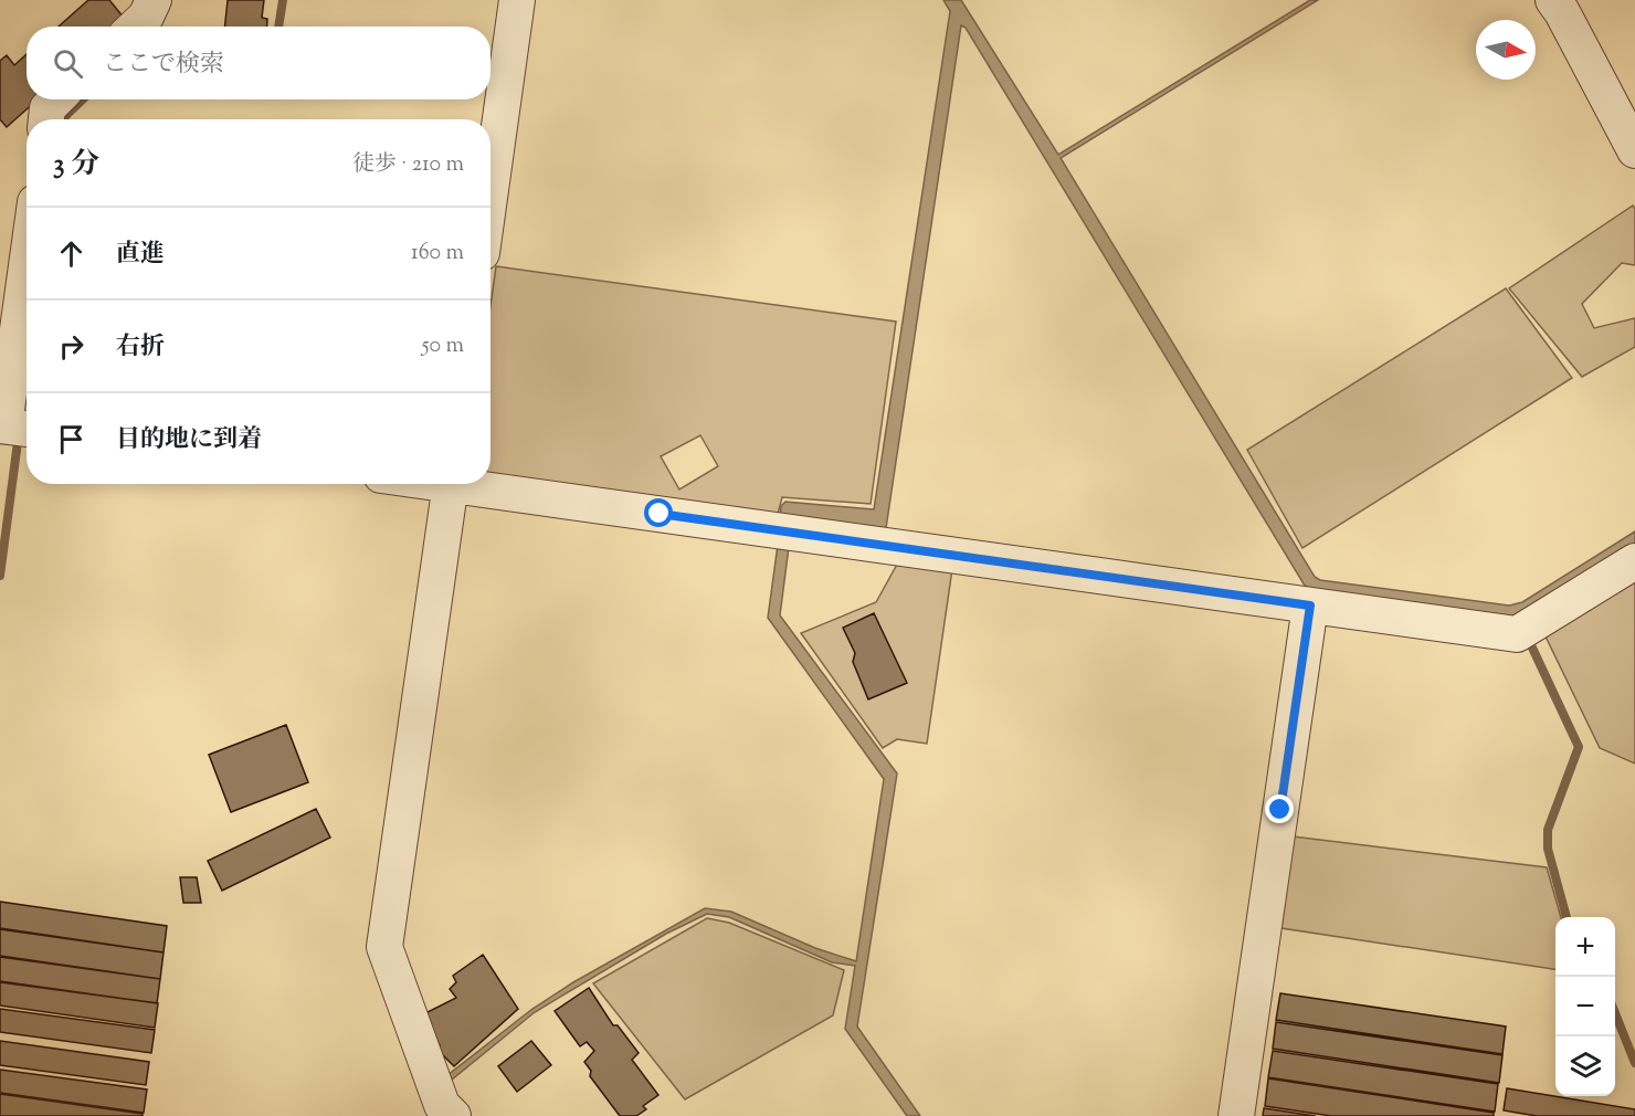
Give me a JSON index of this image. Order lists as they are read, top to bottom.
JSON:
{
  "north": "right",
  "page": {
    "search": "ここで検索",
    "heading": ["3 分", "徒歩 · 210 m"],
    "list": [
      ["直進", "160 m"],
      ["右折", "50 m"],
      "目的地に到着"
    ],
    "map_buttons": ["+", "−"]
  }
}
